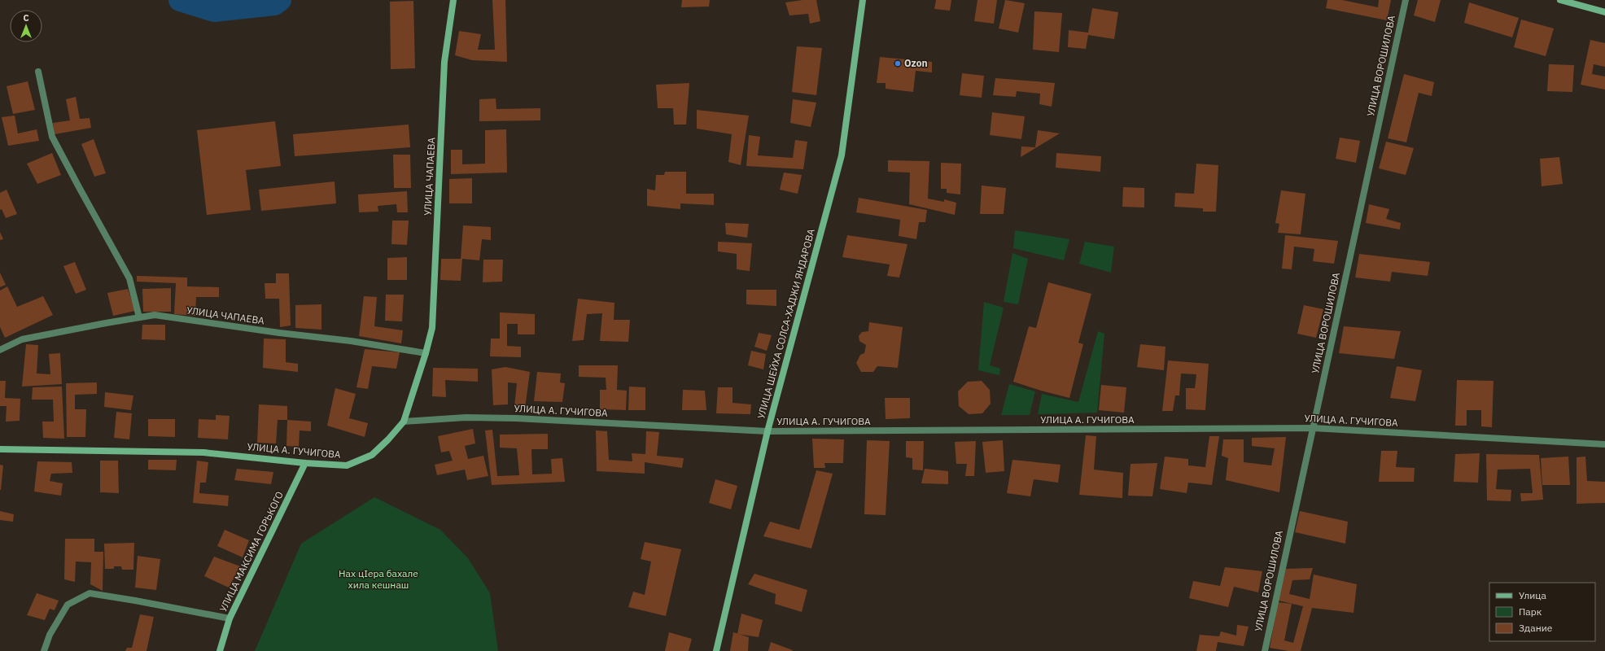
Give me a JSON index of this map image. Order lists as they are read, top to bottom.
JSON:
{
  "streets": {
    "street": [
      "УЛИЦА ВОРОШИЛОВА",
      "УЛИЦА ЧАПАЕВА",
      "УЛИЦА ШЕЙХА СОЛСА-ХАДЖИ ЯНДАРОВА",
      "УЛИЦА А. ГУЧИГОВА",
      "УЛИЦА МАКСИМА ГОРЬКОГО"
    ]
  },
  "crossings": [
    ["УЛИЦА ВОРОШИЛОВА", "УЛИЦА А. ГУЧИГОВА"],
    ["УЛИЦА ЧАПАЕВА", "УЛИЦА А. ГУЧИГОВА"],
    ["УЛИЦА ШЕЙХА СОЛСА-ХАДЖИ ЯНДАРОВА", "УЛИЦА А. ГУЧИГОВА"],
    ["УЛИЦА А. ГУЧИГОВА", "УЛИЦА МАКСИМА ГОРЬКОГО"]
  ],
  "parks": ["Нах цIера бахале хила кешнаш"],
  "places": ["Ozon"],
  "legend": ["Улица", "Парк", "Здание"],
  "north": "top"
}
